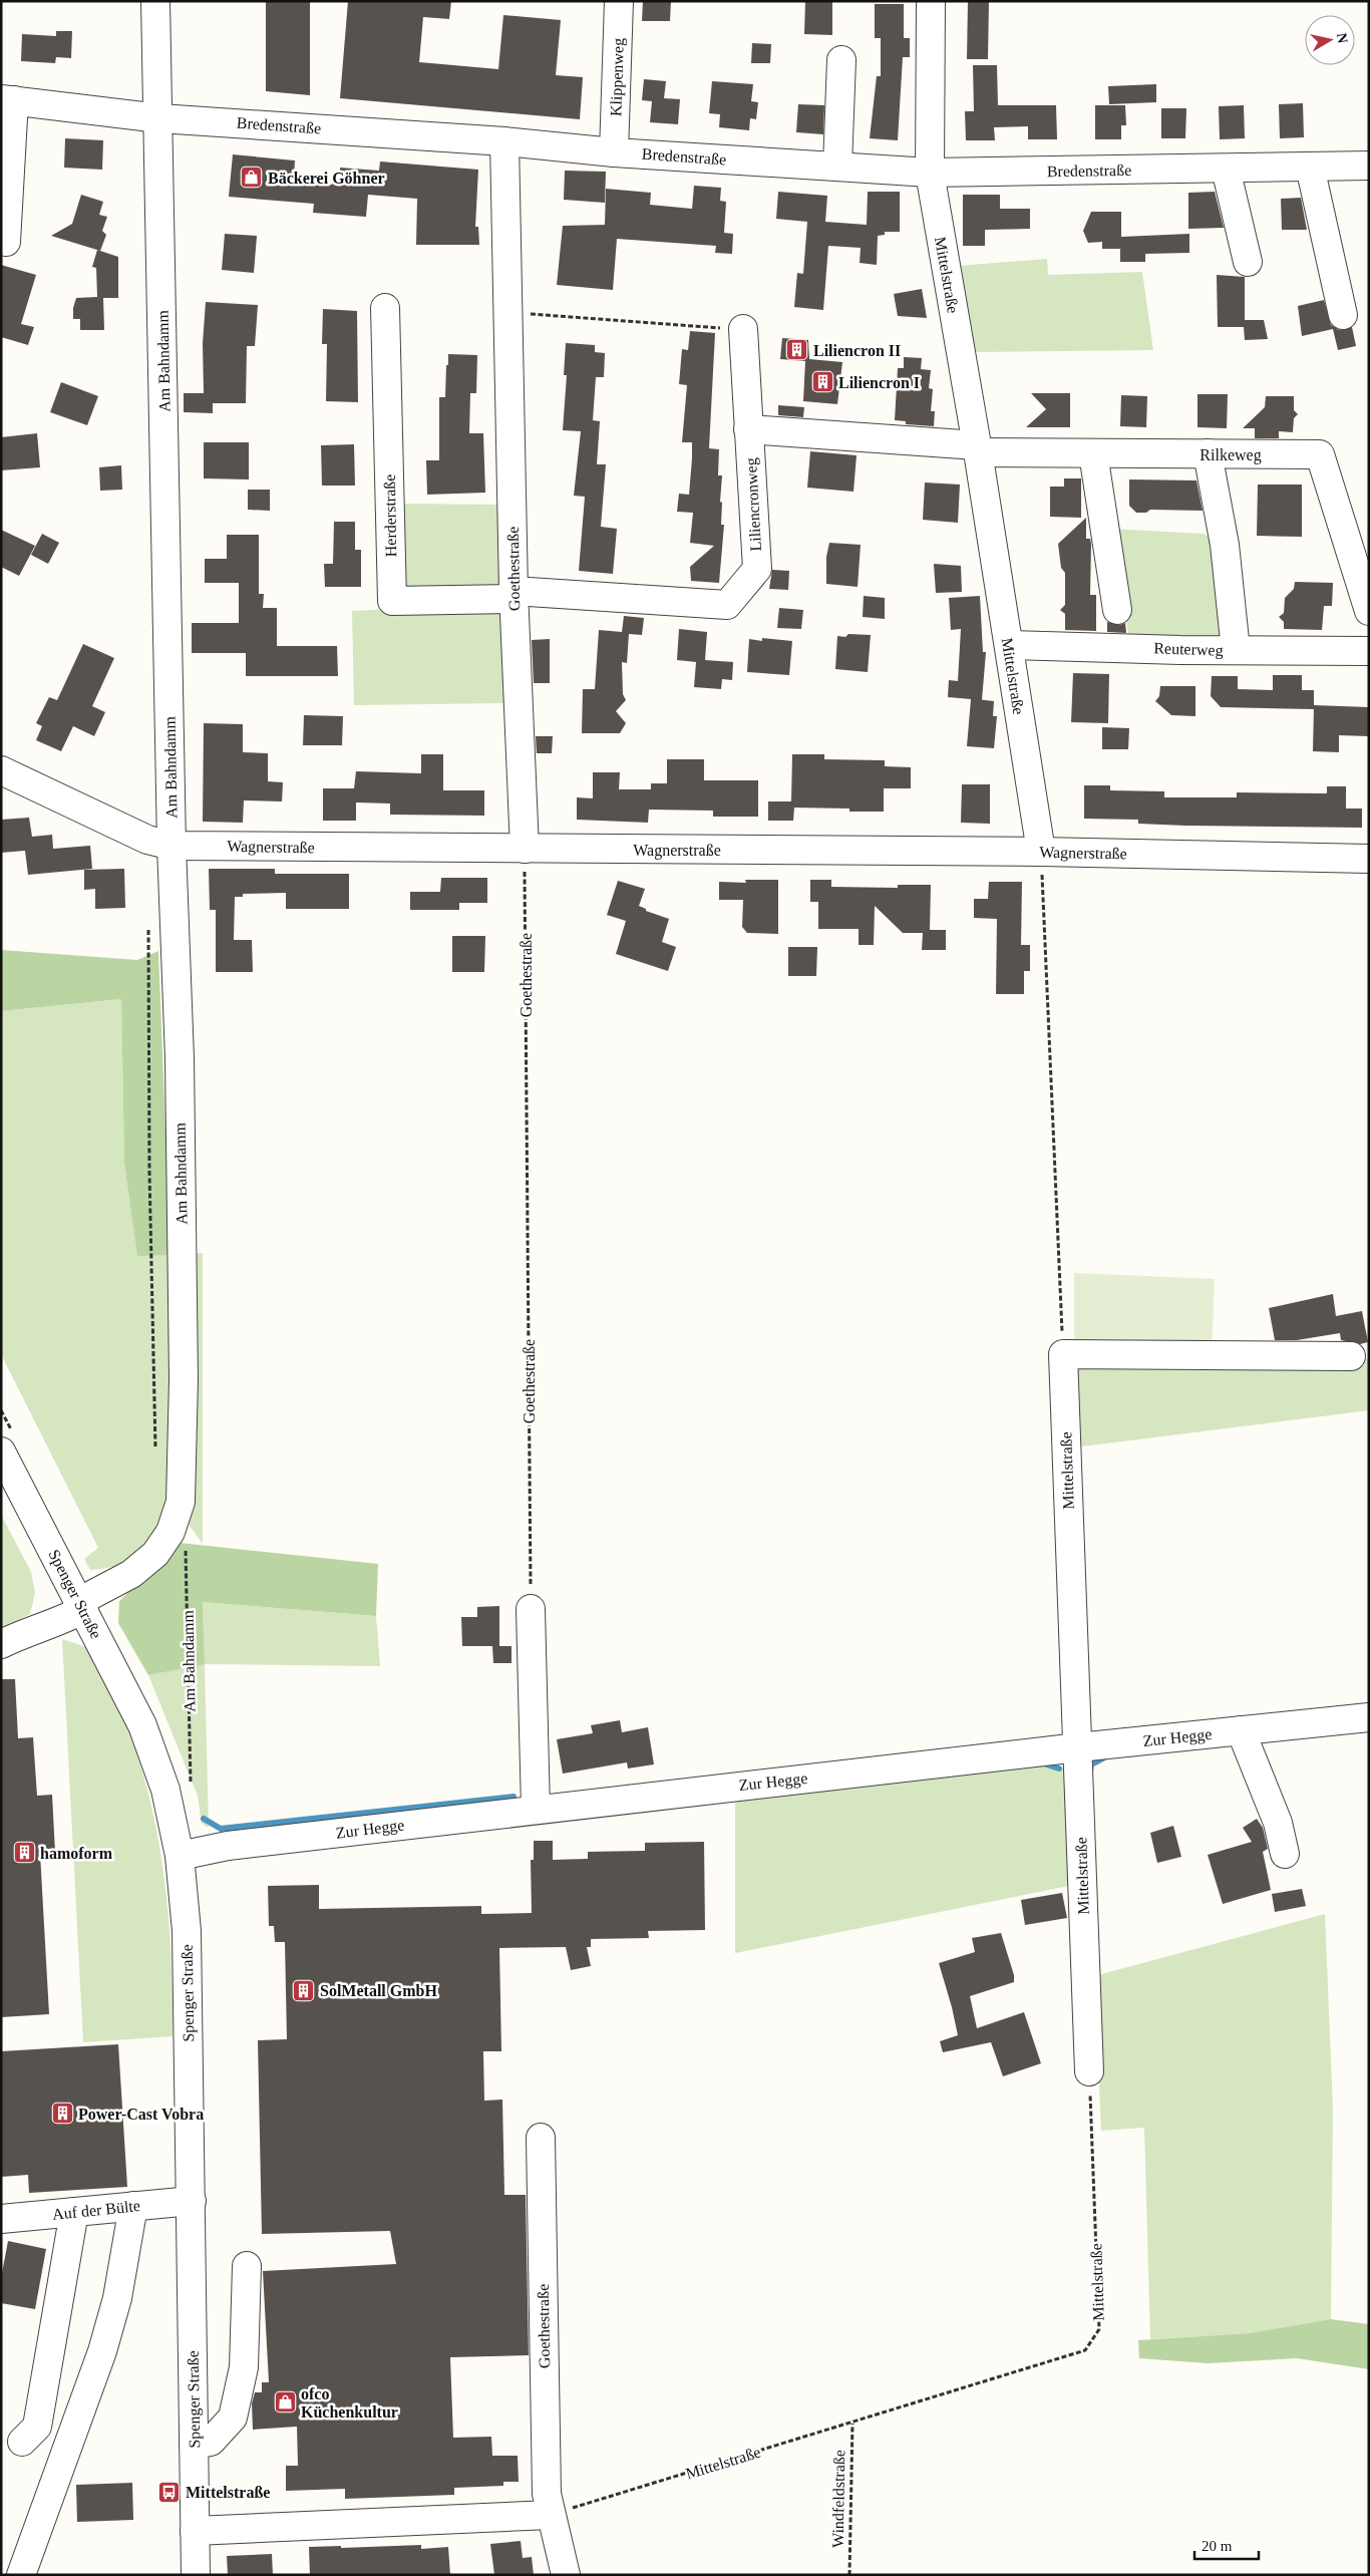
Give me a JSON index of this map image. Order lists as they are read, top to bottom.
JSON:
{
  "streets": {
    "street": [
      "Klippenweg",
      "Bredenstraße",
      "Mittelstraße",
      "Am Bahndamm",
      "Rilkeweg",
      "Liliencronweg",
      "Herderstraße",
      "Goethestraße",
      "Reuterweg",
      "Wagnerstraße",
      "Spenger Straße",
      "Zur Hegge",
      "Auf der Bülte"
    ],
    "path": ["Windfeldstraße"]
  },
  "crossings": [
    ["Klippenweg", "Bredenstraße"],
    ["Bredenstraße", "Mittelstraße"],
    ["Bredenstraße", "Am Bahndamm"],
    ["Bredenstraße", "Goethestraße"],
    ["Mittelstraße", "Rilkeweg"],
    ["Mittelstraße", "Goethestraße"],
    ["Mittelstraße", "Reuterweg"],
    ["Mittelstraße", "Wagnerstraße"],
    ["Mittelstraße", "Zur Hegge"],
    ["Mittelstraße", "Windfeldstraße"],
    ["Am Bahndamm", "Wagnerstraße"],
    ["Am Bahndamm", "Spenger Straße"],
    ["Rilkeweg", "Liliencronweg"],
    ["Liliencronweg", "Herderstraße"],
    ["Liliencronweg", "Goethestraße"],
    ["Herderstraße", "Goethestraße"],
    ["Goethestraße", "Wagnerstraße"],
    ["Spenger Straße", "Zur Hegge"],
    ["Spenger Straße", "Auf der Bülte"]
  ],
  "places": {
    "shop": ["Bäckerei Göhner", "ofco Küchenkultur"],
    "building": [
      "Liliencron II",
      "Liliencron I",
      "hamoform",
      "SolMetall GmbH",
      "Power-Cast Vobra"
    ],
    "bus stop": ["Mittelstraße"]
  },
  "scale_bar": "20 m",
  "north": "right"
}
